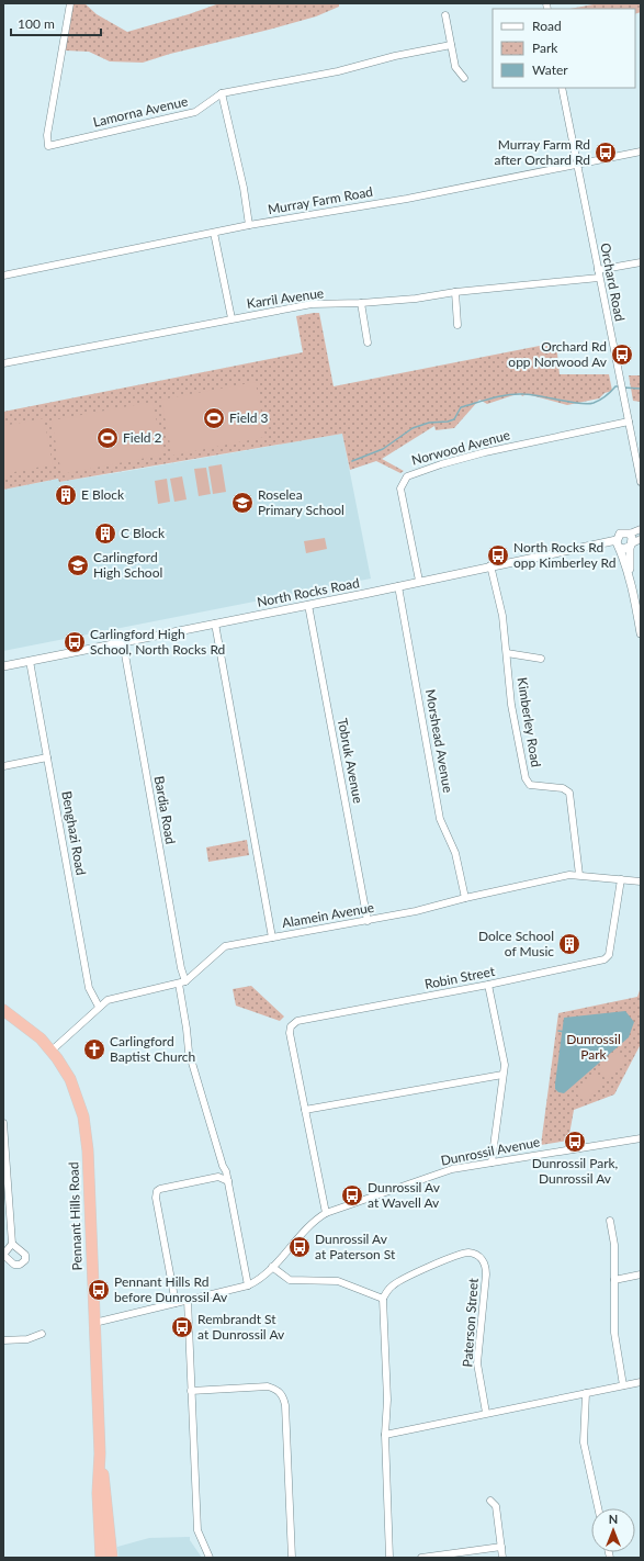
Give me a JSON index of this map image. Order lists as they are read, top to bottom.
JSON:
{
  "streets": {
    "highway": ["Pennant Hills Road"],
    "street": [
      "Lamorna Avenue",
      "Murray Farm Road",
      "Orchard Road",
      "Karril Avenue",
      "Norwood Avenue",
      "North Rocks Road",
      "Kimberley Road",
      "Morshead Avenue",
      "Tobruk Avenue",
      "Bardia Road",
      "Benghazi Road",
      "Alamein Avenue",
      "Robin Street",
      "Dunrossil Avenue",
      "Paterson Street"
    ]
  },
  "crossings": [
    ["Murray Farm Road", "Orchard Road"],
    ["Orchard Road", "Karril Avenue"],
    ["Orchard Road", "Norwood Avenue"],
    ["Norwood Avenue", "North Rocks Road"],
    ["North Rocks Road", "Kimberley Road"],
    ["North Rocks Road", "Morshead Avenue"],
    ["North Rocks Road", "Tobruk Avenue"],
    ["North Rocks Road", "Bardia Road"],
    ["North Rocks Road", "Benghazi Road"],
    ["Kimberley Road", "Alamein Avenue"],
    ["Morshead Avenue", "Alamein Avenue"],
    ["Tobruk Avenue", "Alamein Avenue"],
    ["Bardia Road", "Alamein Avenue"],
    ["Benghazi Road", "Alamein Avenue"],
    ["Alamein Avenue", "Robin Street"],
    ["Alamein Avenue", "Pennant Hills Road"],
    ["Dunrossil Avenue", "Pennant Hills Road"]
  ],
  "parks": ["Dunrossil Park"],
  "places": {
    "bus stop": [
      "Murray Farm Rd after Orchard Rd",
      "Orchard Rd opp Norwood Av",
      "North Rocks Rd opp Kimberley Rd",
      "Carlingford High School, North Rocks Rd",
      "Dunrossil Park, Dunrossil Av",
      "Dunrossil Av at Wavell Av",
      "Dunrossil Av at Paterson St",
      "Pennant Hills Rd before Dunrossil Av",
      "Rembrandt St at Dunrossil Av"
    ],
    "sports": ["Field 3", "Field 2"],
    "building": ["E Block", "C Block", "Dolce School of Music"],
    "school or university": ["Roselea Primary School", "Carlingford High School"],
    "church": ["Carlingford Baptist Church"]
  },
  "legend": ["Road", "Park", "Water"],
  "scale_bar": "100 m",
  "north": "top"
}
